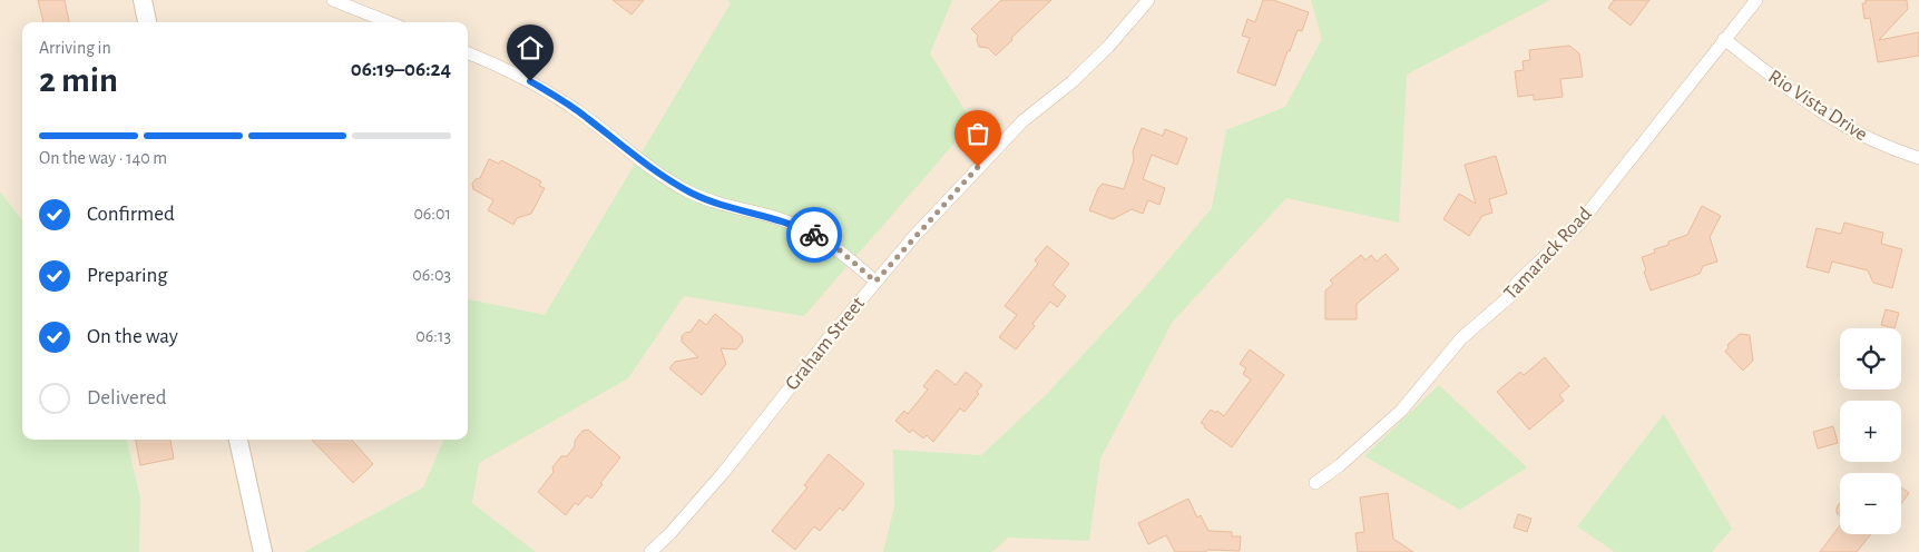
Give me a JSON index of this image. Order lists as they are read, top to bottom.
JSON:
{
  "streets": {
    "street": ["Rio Vista Drive", "Tamarack Road", "Graham Street"]
  },
  "crossings": [
    ["Rio Vista Drive", "Tamarack Road"]
  ],
  "page": {
    "heading": ["2 min", "Arriving in", "06:19–06:24"],
    "bar": "On the way · 140 m",
    "list": [
      ["Confirmed", "06:01"],
      ["Preparing", "06:03"],
      ["On the way", "06:13"],
      "Delivered"
    ],
    "map_buttons": ["+", "−"]
  }
}
